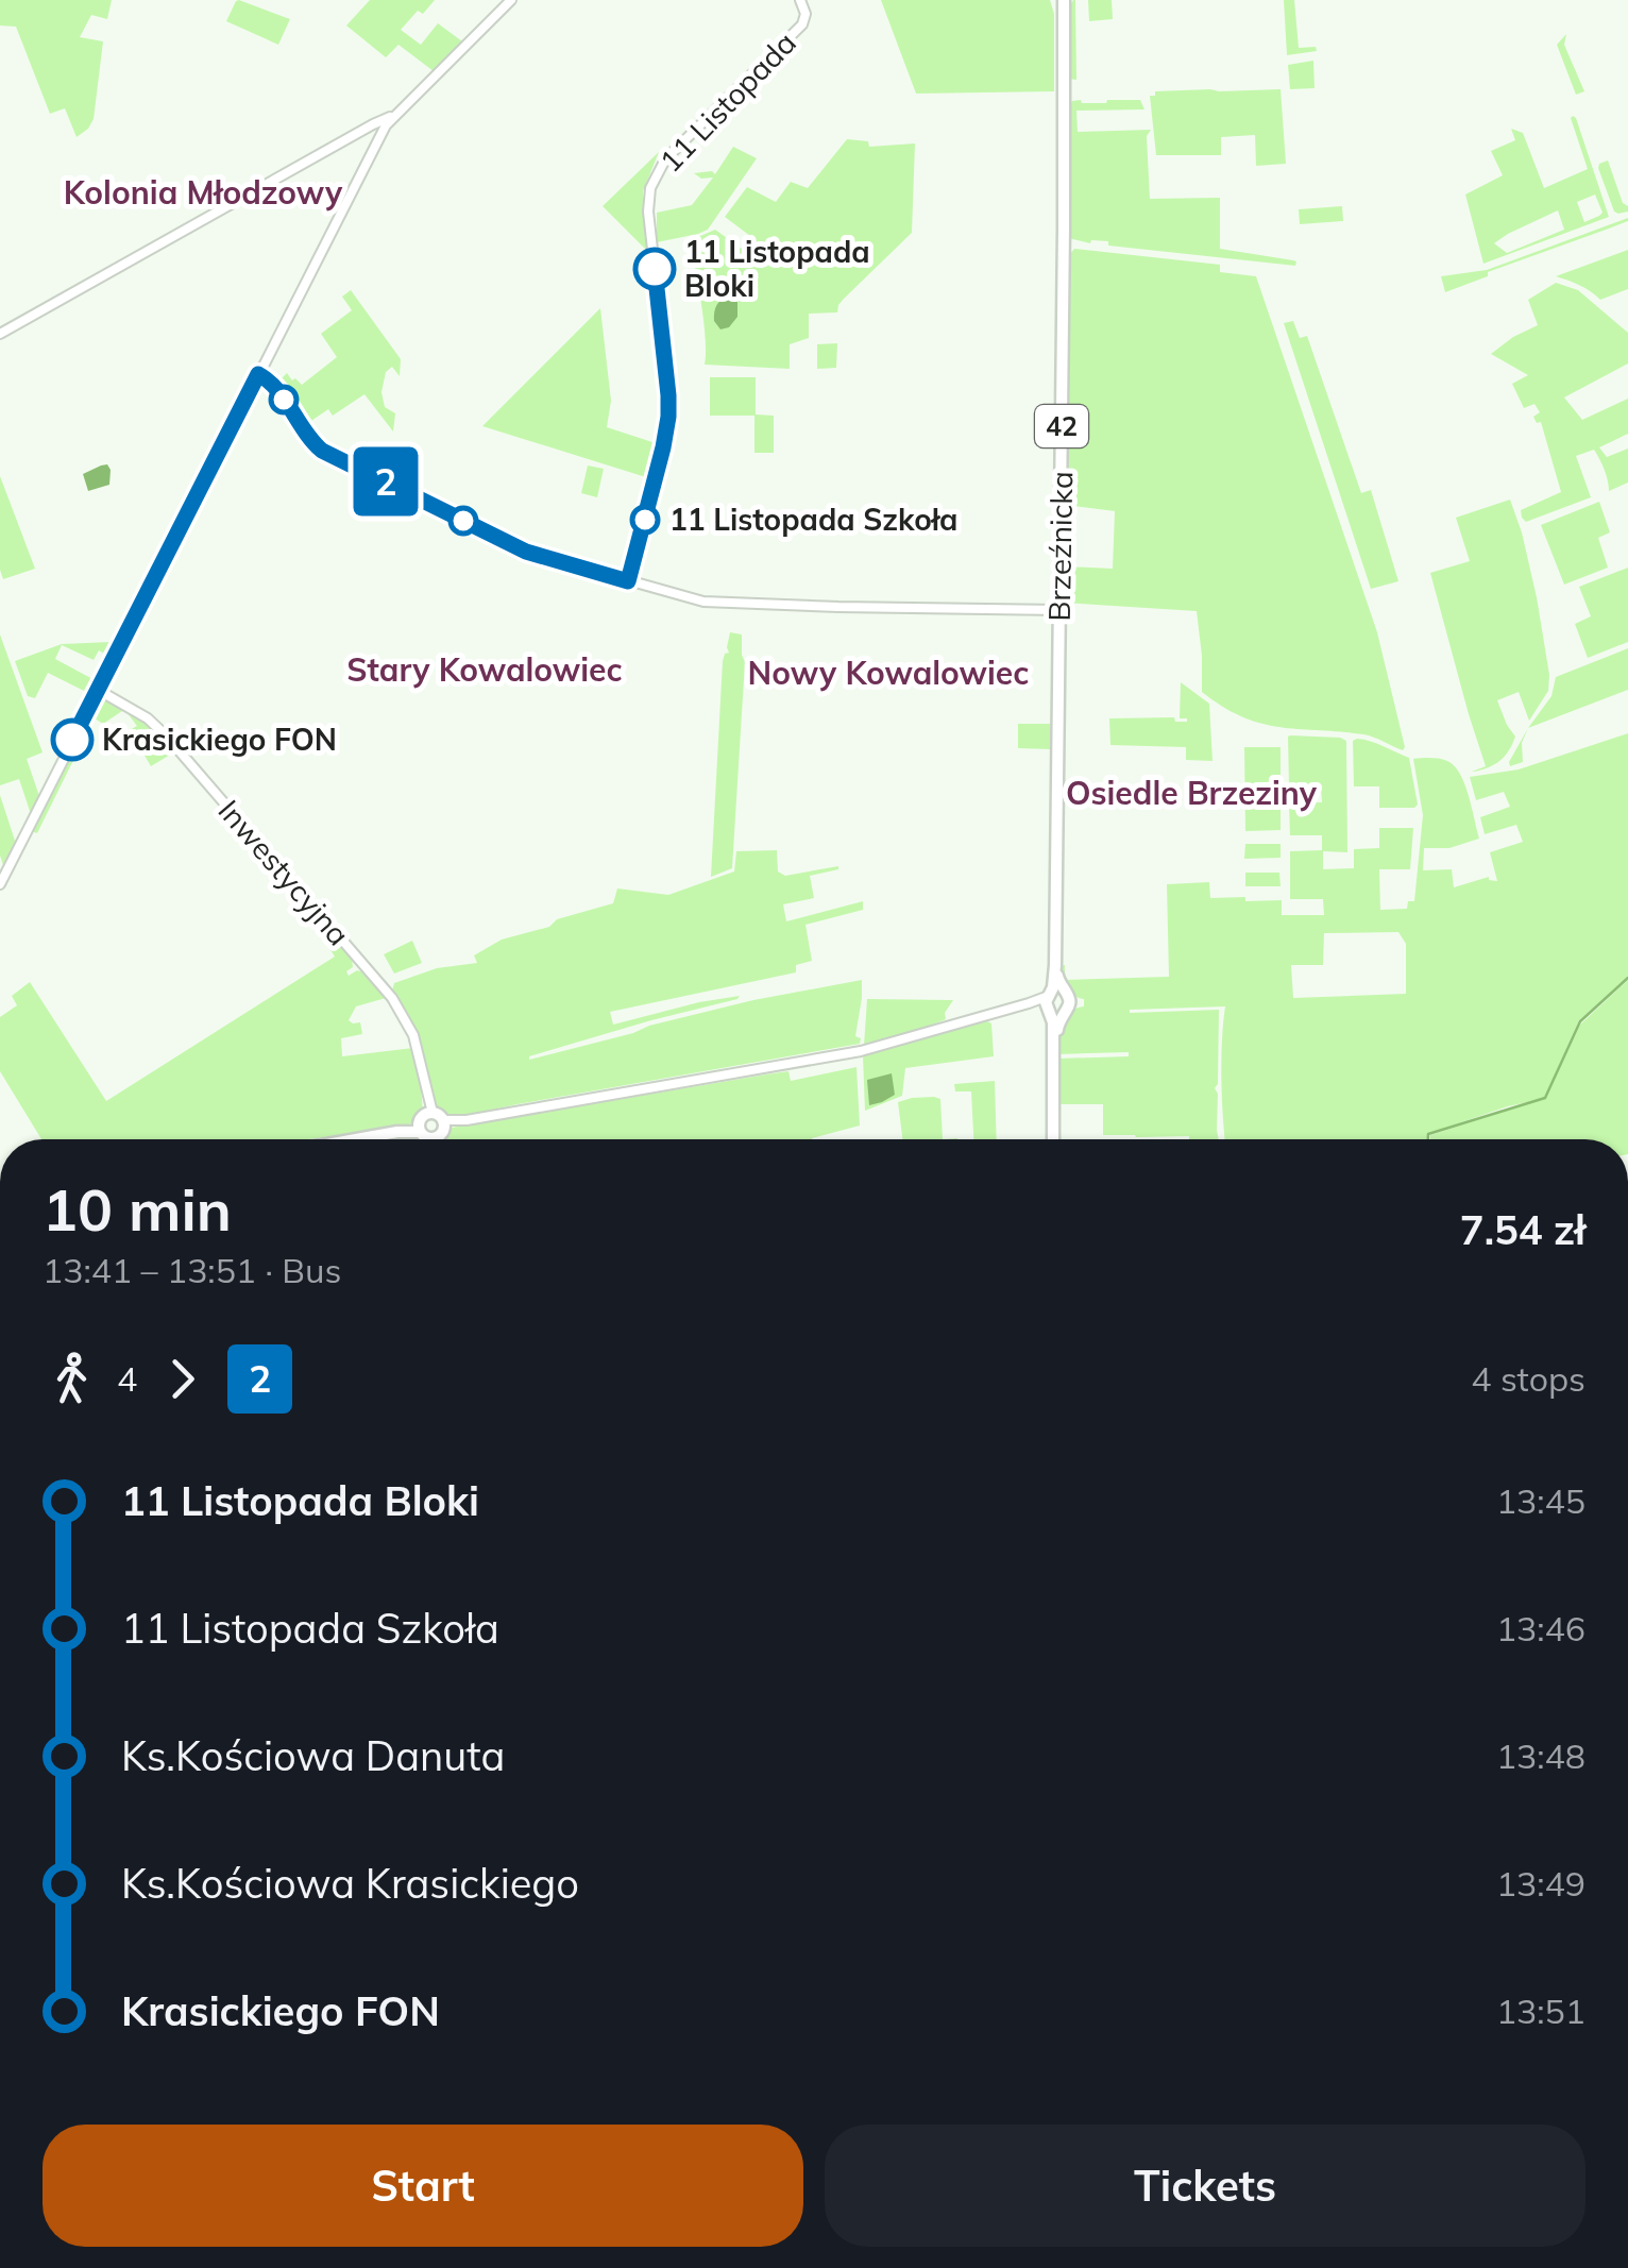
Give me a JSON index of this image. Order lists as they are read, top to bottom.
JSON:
{
  "streets": {
    "main road": ["42", "Brzeźnicka"],
    "street": ["11 Listopada", "Inwestycyjna"]
  },
  "crossings": [
    ["42", "Brzeźnicka"]
  ],
  "districts": [
    "Kolonia Młodzowy",
    "Stary Kowalowiec",
    "Nowy Kowalowiec",
    "Osiedle Brzeziny"
  ],
  "places": ["11 Listopada Bloki", "11 Listopada Szkoła", "Krasickiego FON"],
  "lines": ["bus line 2"],
  "page": {
    "on_map": "2",
    "heading": ["10 min", "13:41 – 13:51 · Bus", "7.54 zł"],
    "legs": ["4", "2", "4 stops"],
    "list": [
      {
        "name": "11 Listopada Bloki",
        "value": "13:45"
      },
      {
        "name": "11 Listopada Szkoła",
        "value": "13:46"
      },
      {
        "name": "Ks.Kościowa Danuta",
        "value": "13:48"
      },
      {
        "name": "Ks.Kościowa Krasickiego",
        "value": "13:49"
      },
      {
        "name": "Krasickiego FON",
        "value": "13:51"
      }
    ],
    "buttons": ["Start", "Tickets"]
  }
}
